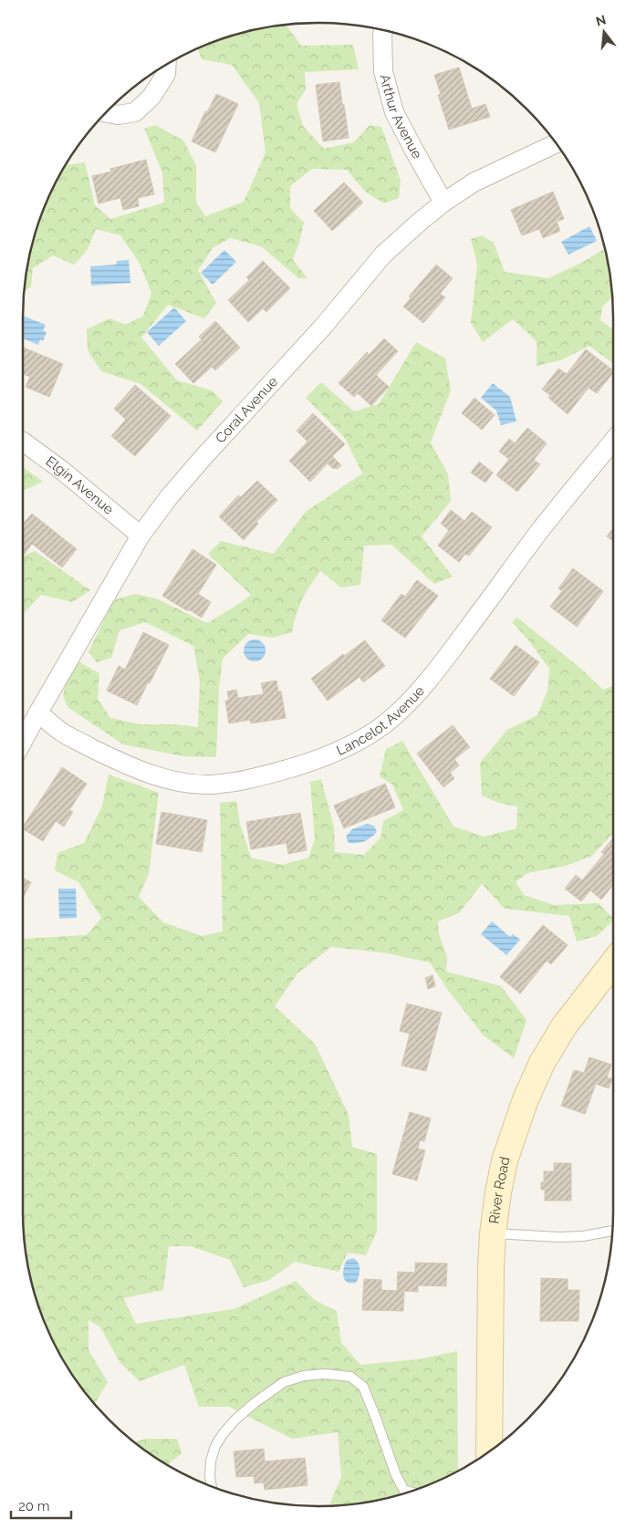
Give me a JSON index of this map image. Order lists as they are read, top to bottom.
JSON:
{
  "streets": {
    "street": [
      "Arthur Avenue",
      "Coral Avenue",
      "Elgin Avenue",
      "Lancelot Avenue",
      "River Road"
    ]
  },
  "crossings": [
    ["Arthur Avenue", "Coral Avenue"],
    ["Coral Avenue", "Elgin Avenue"],
    ["Coral Avenue", "Lancelot Avenue"]
  ],
  "scale_bar": "20 m",
  "north": "top"
}
